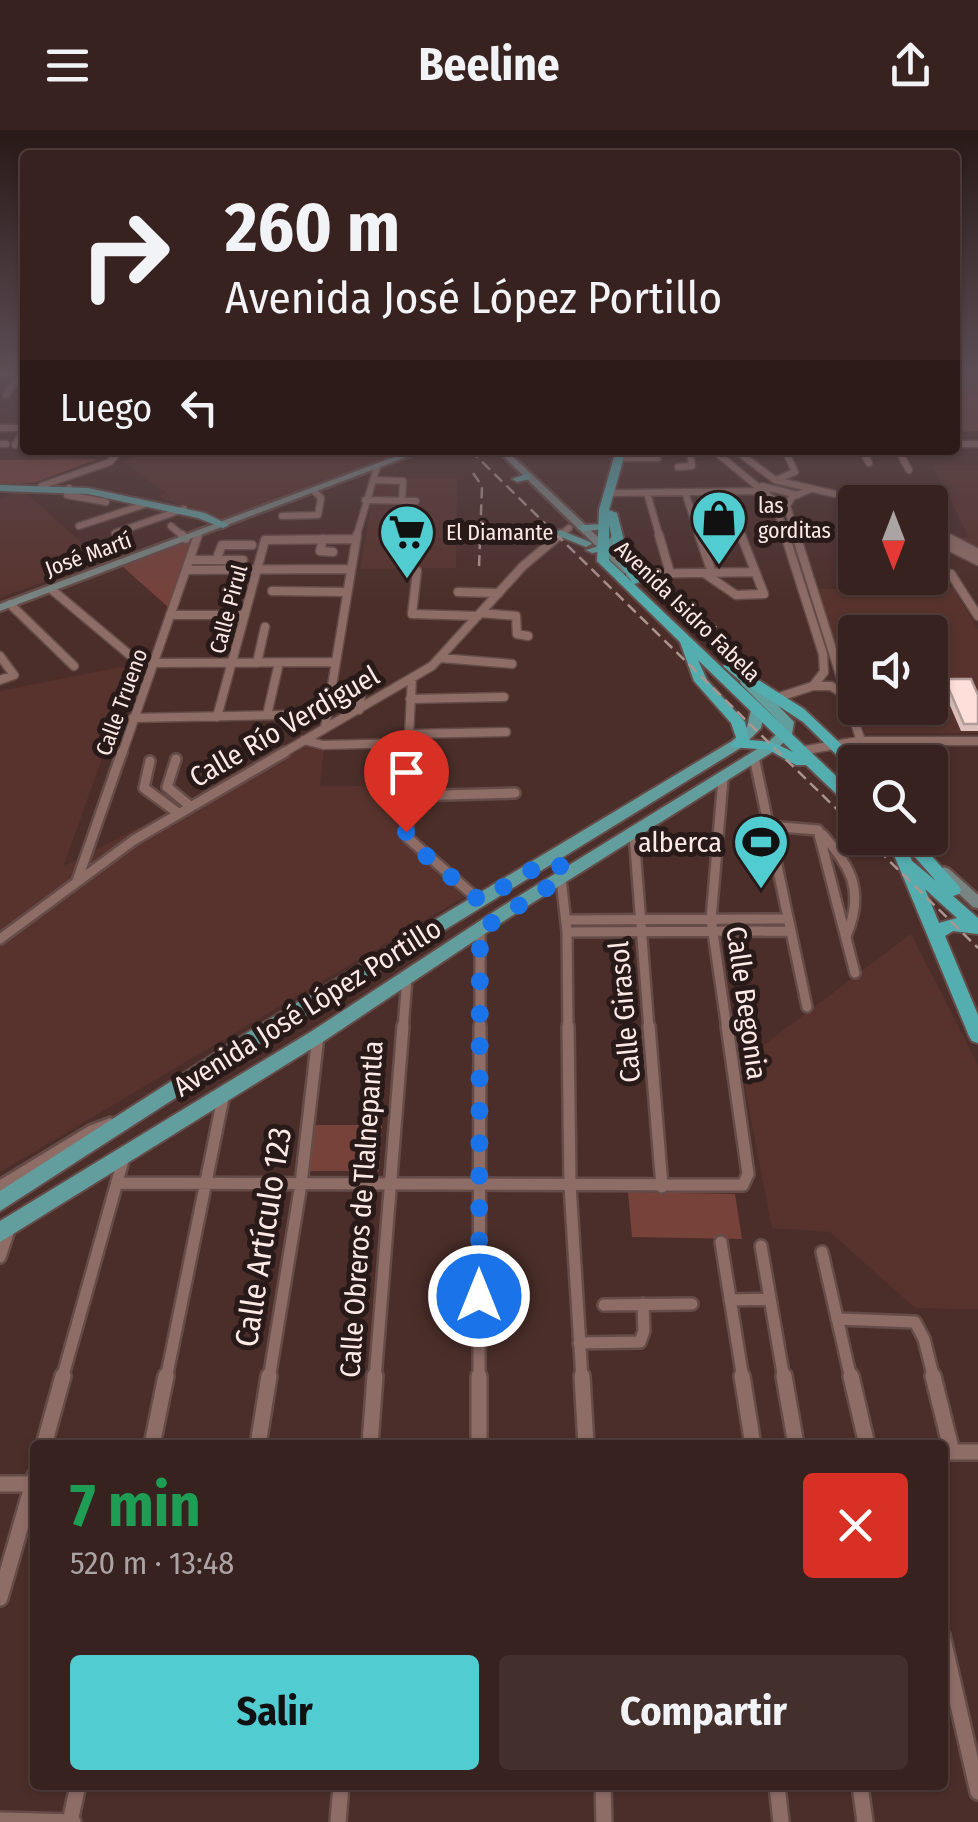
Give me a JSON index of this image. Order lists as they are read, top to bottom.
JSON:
{
  "streets": {
    "highway": ["Avenida Isidro Fabela"],
    "main road": ["José Martí", "Avenida José López Portillo"],
    "street": [
      "Calle Pirul",
      "Calle Trueno",
      "Calle Río Verdiguel",
      "Calle Begonia",
      "Calle Girasol",
      "Calle Obreros de Tlalnepantla",
      "Calle Artículo 123"
    ]
  },
  "crossings": [
    ["José Martí", "Calle Trueno"],
    ["Avenida Isidro Fabela", "Calle Río Verdiguel"],
    ["Avenida Isidro Fabela", "Avenida José López Portillo"],
    ["Calle Trueno", "Calle Río Verdiguel"],
    ["Calle Begonia", "Avenida José López Portillo"],
    ["Calle Begonia", "Calle Girasol"],
    ["Avenida José López Portillo", "Calle Girasol"],
    ["Avenida José López Portillo", "Calle Obreros de Tlalnepantla"],
    ["Avenida José López Portillo", "Calle Artículo 123"]
  ],
  "places": {
    "shop": ["las gorditas"],
    "supermarket": ["El Diamante"],
    "sports": ["alberca"]
  },
  "north": "bottom",
  "page": {
    "header": "Beeline",
    "turn": ["260 m", "Avenida José López Portillo"],
    "then": "Luego",
    "heading": ["7 min", "520 m · 13:48"],
    "buttons": ["Salir", "Compartir"]
  }
}
